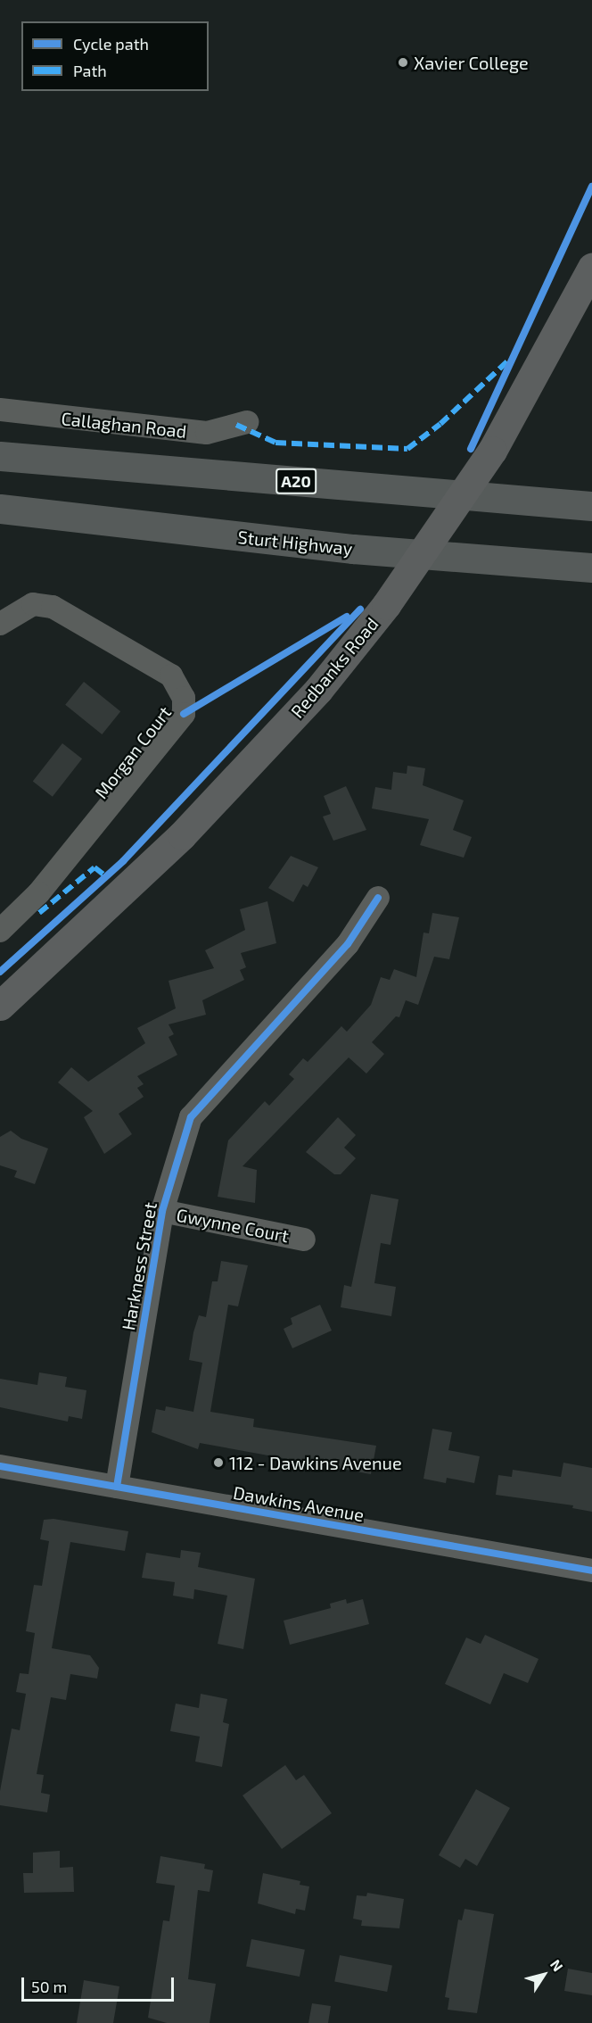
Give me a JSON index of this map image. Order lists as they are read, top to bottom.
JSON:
{
  "streets": {
    "highway": ["A20", "Sturt Highway"],
    "main road": ["Redbanks Road"],
    "street": [
      "Callaghan Road",
      "Morgan Court",
      "Gwynne Court",
      "Harkness Street",
      "Dawkins Avenue"
    ]
  },
  "crossings": [
    ["Gwynne Court", "Harkness Street"],
    ["Harkness Street", "Dawkins Avenue"]
  ],
  "places": ["Xavier College", "112 - Dawkins Avenue"],
  "legend": ["Cycle path", "Path"],
  "scale_bar": "50 m",
  "north": "top right"
}
